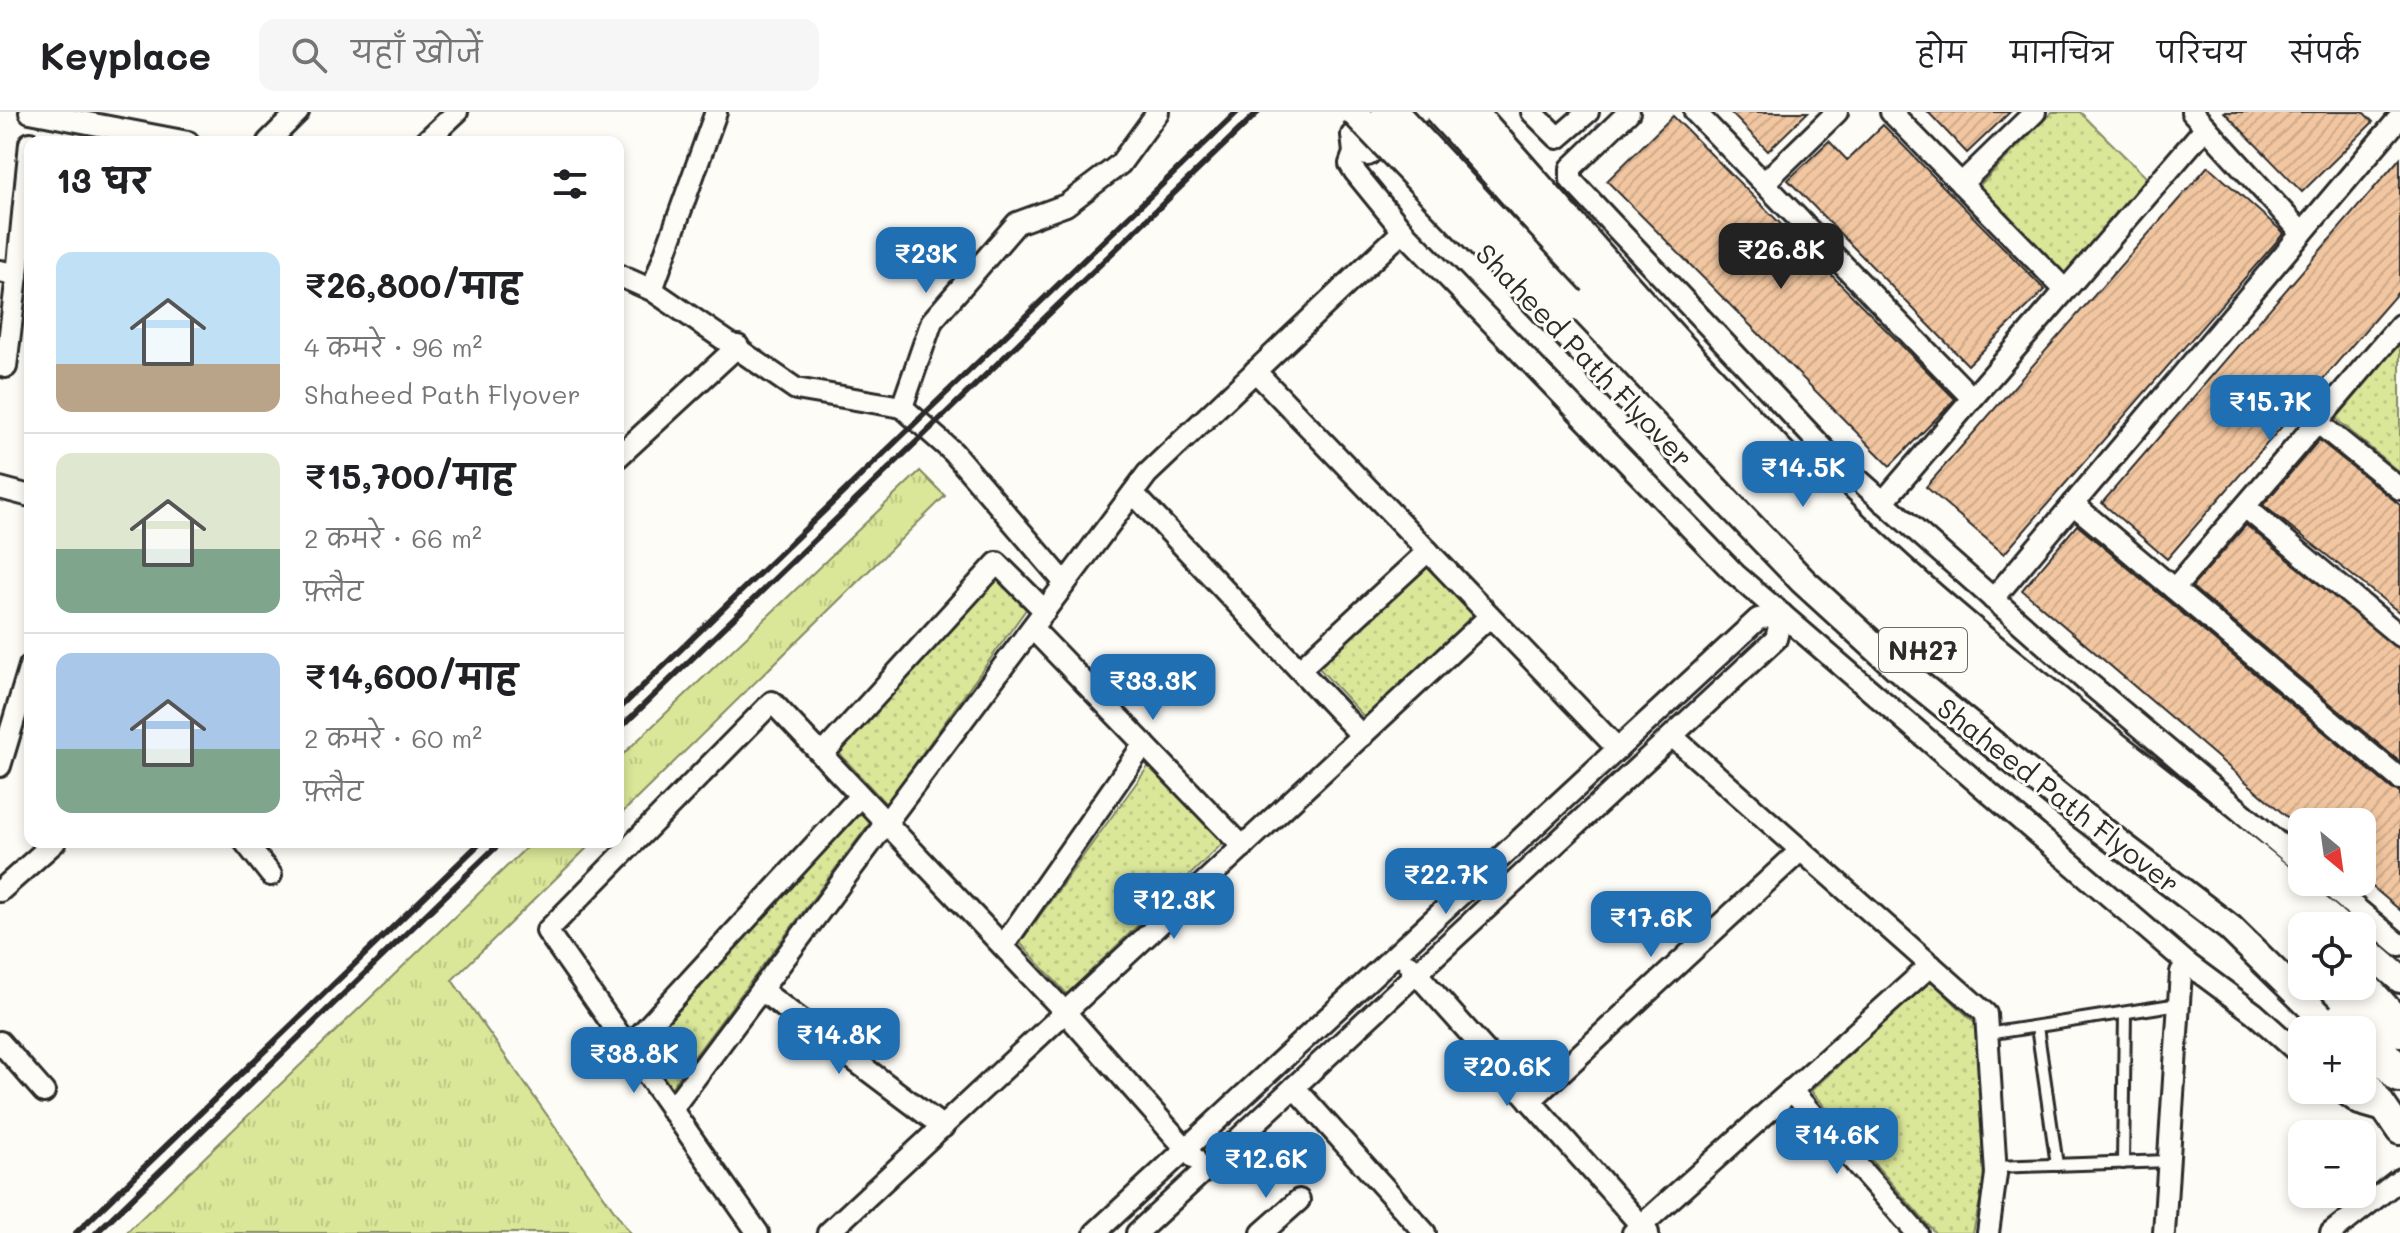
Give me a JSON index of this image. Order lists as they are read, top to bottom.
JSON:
{
  "streets": {
    "highway": ["Shaheed Path Flyover", "NH27"]
  },
  "north": "bottom right",
  "page": {
    "header": "Keyplace",
    "search": "यहाँ खोजें",
    "nav": [
      "होम",
      "मानचित्र",
      "परिचय",
      "संपर्क"
    ],
    "heading": "13 घर",
    "price": [
      "₹26.8K",
      "₹23K",
      "₹15.7K",
      "₹14.5K",
      "₹33.3K",
      "₹22.7K",
      "₹12.3K",
      "₹17.6K",
      "₹14.8K",
      "₹38.8K",
      "₹20.6K",
      "₹14.6K",
      "₹12.6K"
    ],
    "list": [
      {
        "name": "₹26,800/माह",
        "note": "4 कमरे · 96 m² · Shaheed Path Flyover"
      },
      {
        "name": "₹15,700/माह",
        "note": "2 कमरे · 66 m² · फ़्लैट"
      },
      {
        "name": "₹14,600/माह",
        "note": "2 कमरे · 60 m² · फ़्लैट"
      }
    ],
    "map_buttons": ["+", "−"]
  }
}
